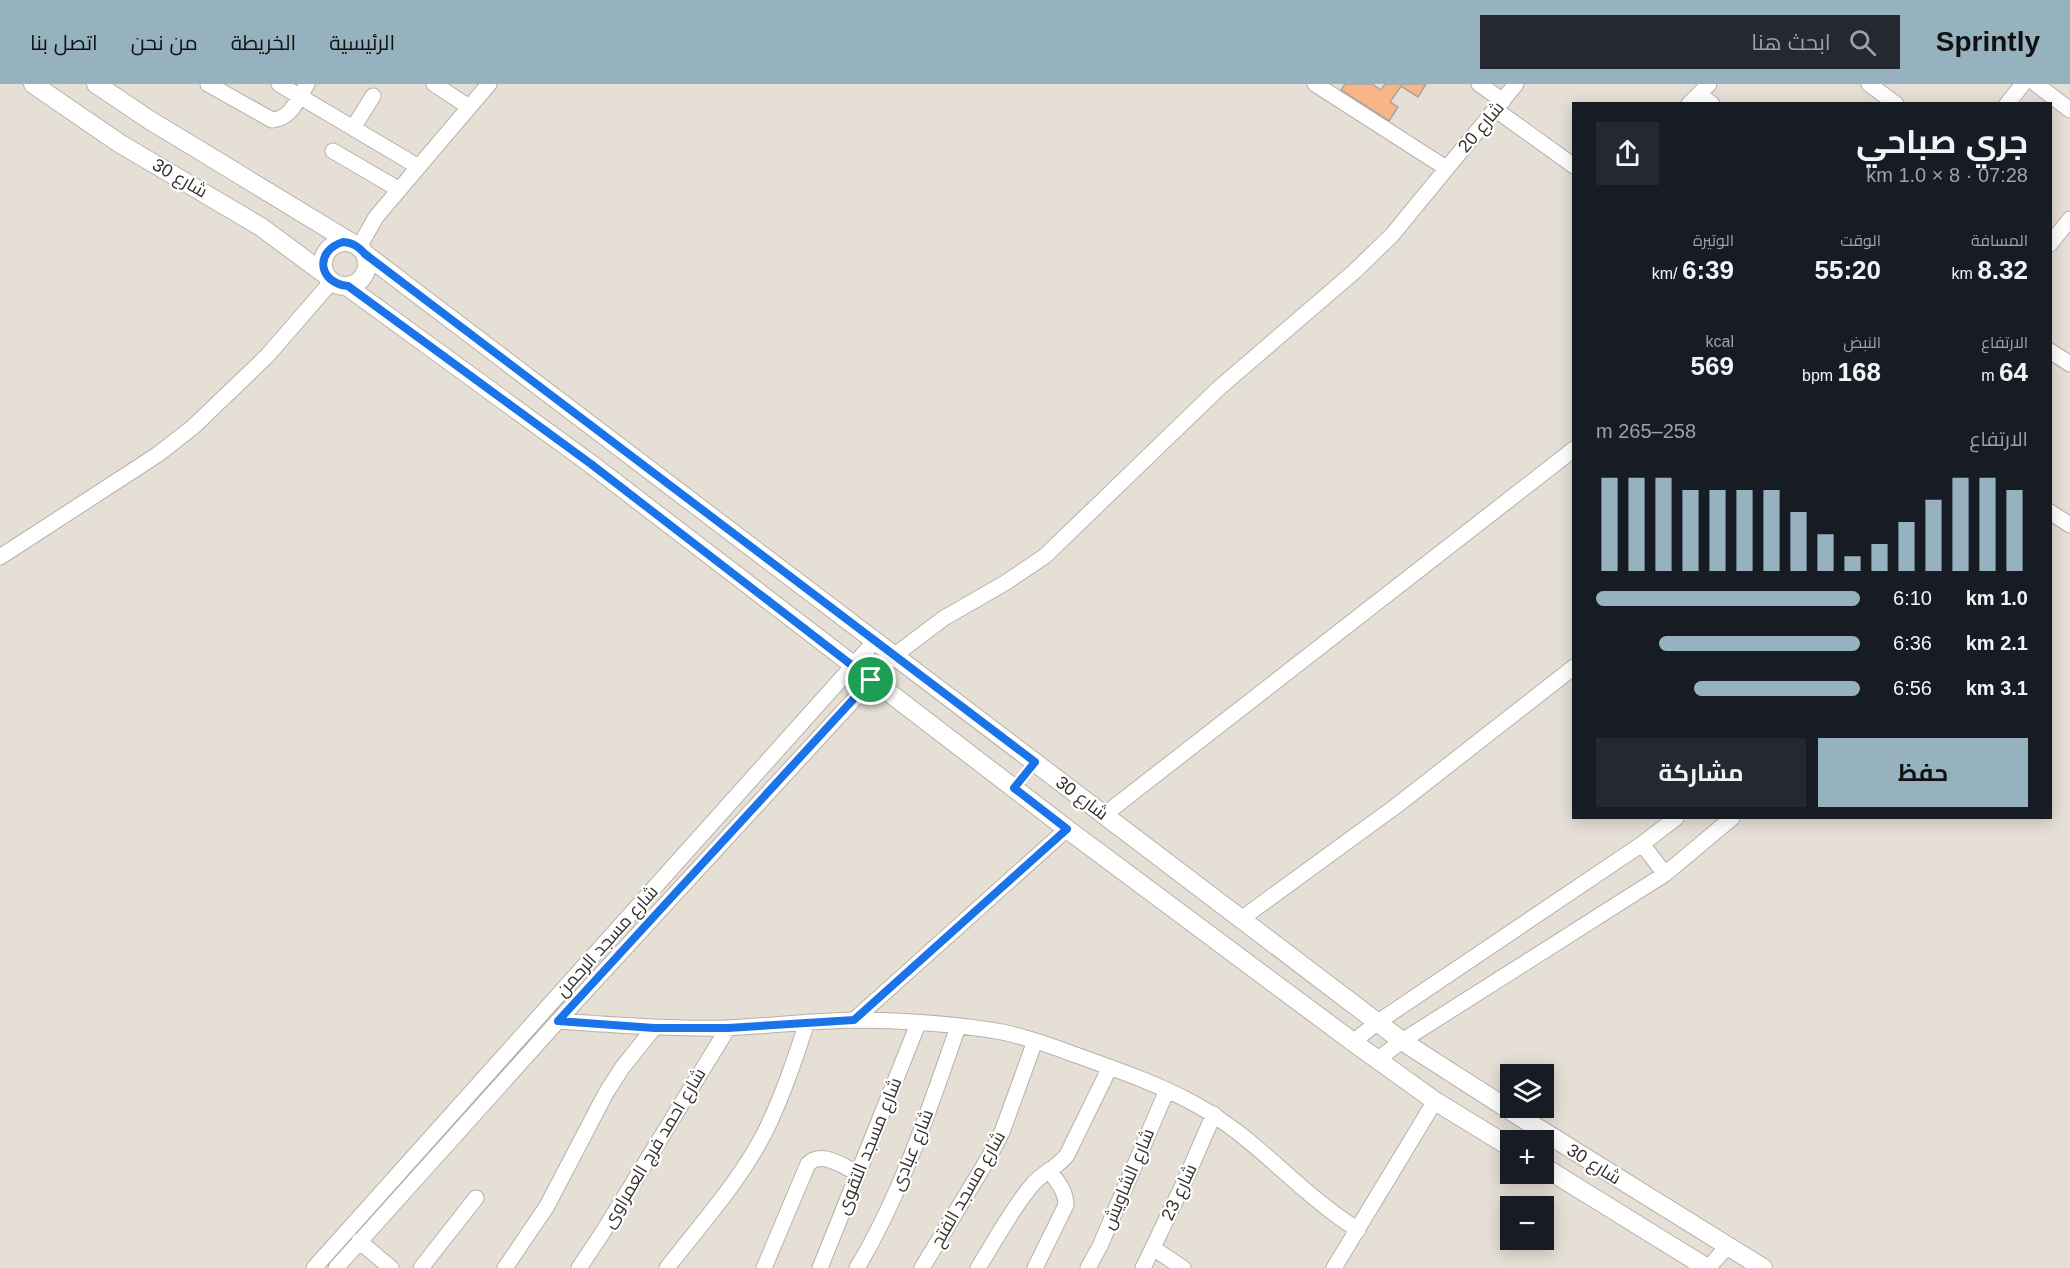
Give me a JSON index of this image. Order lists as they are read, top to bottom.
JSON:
{
  "streets": {
    "street": [
      "شارع 20",
      "شارع 30",
      "شارع مسجد الرحمن",
      "شارع مسجد التقوى",
      "شارع احمد فرج العمراوى",
      "شارع عبادى",
      "شارع الشاويش",
      "شارع مسجد الفتح",
      "شارع 23"
    ]
  },
  "crossings": [
    ["شارع 20", "شارع 30"],
    ["شارع 20", "شارع مسجد الرحمن"],
    ["شارع 30", "شارع مسجد الرحمن"]
  ],
  "page": {
    "header": "Sprintly",
    "search": "ابحث هنا",
    "nav": [
      "الرئيسية",
      "الخريطة",
      "من نحن",
      "اتصل بنا"
    ],
    "heading": ["جري صباحي", "07:28 · 8 × 1.0 km"],
    "stats": [
      ["المسافة", "8.32 km"],
      ["الوقت", "55:20"],
      ["الوتيرة", "6:39 /km"],
      ["الارتفاع", "64 m"],
      ["النبض", "168 bpm"],
      ["kcal", "569"]
    ],
    "chart": ["الارتفاع", "258–265 m"],
    "list": [
      {
        "name": "1.0 km",
        "note": "6:10"
      },
      {
        "name": "2.1 km",
        "note": "6:36"
      },
      {
        "name": "3.1 km",
        "note": "6:56"
      }
    ],
    "buttons": ["حفظ", "مشاركة"],
    "map_buttons": ["+", "−"]
  }
}
